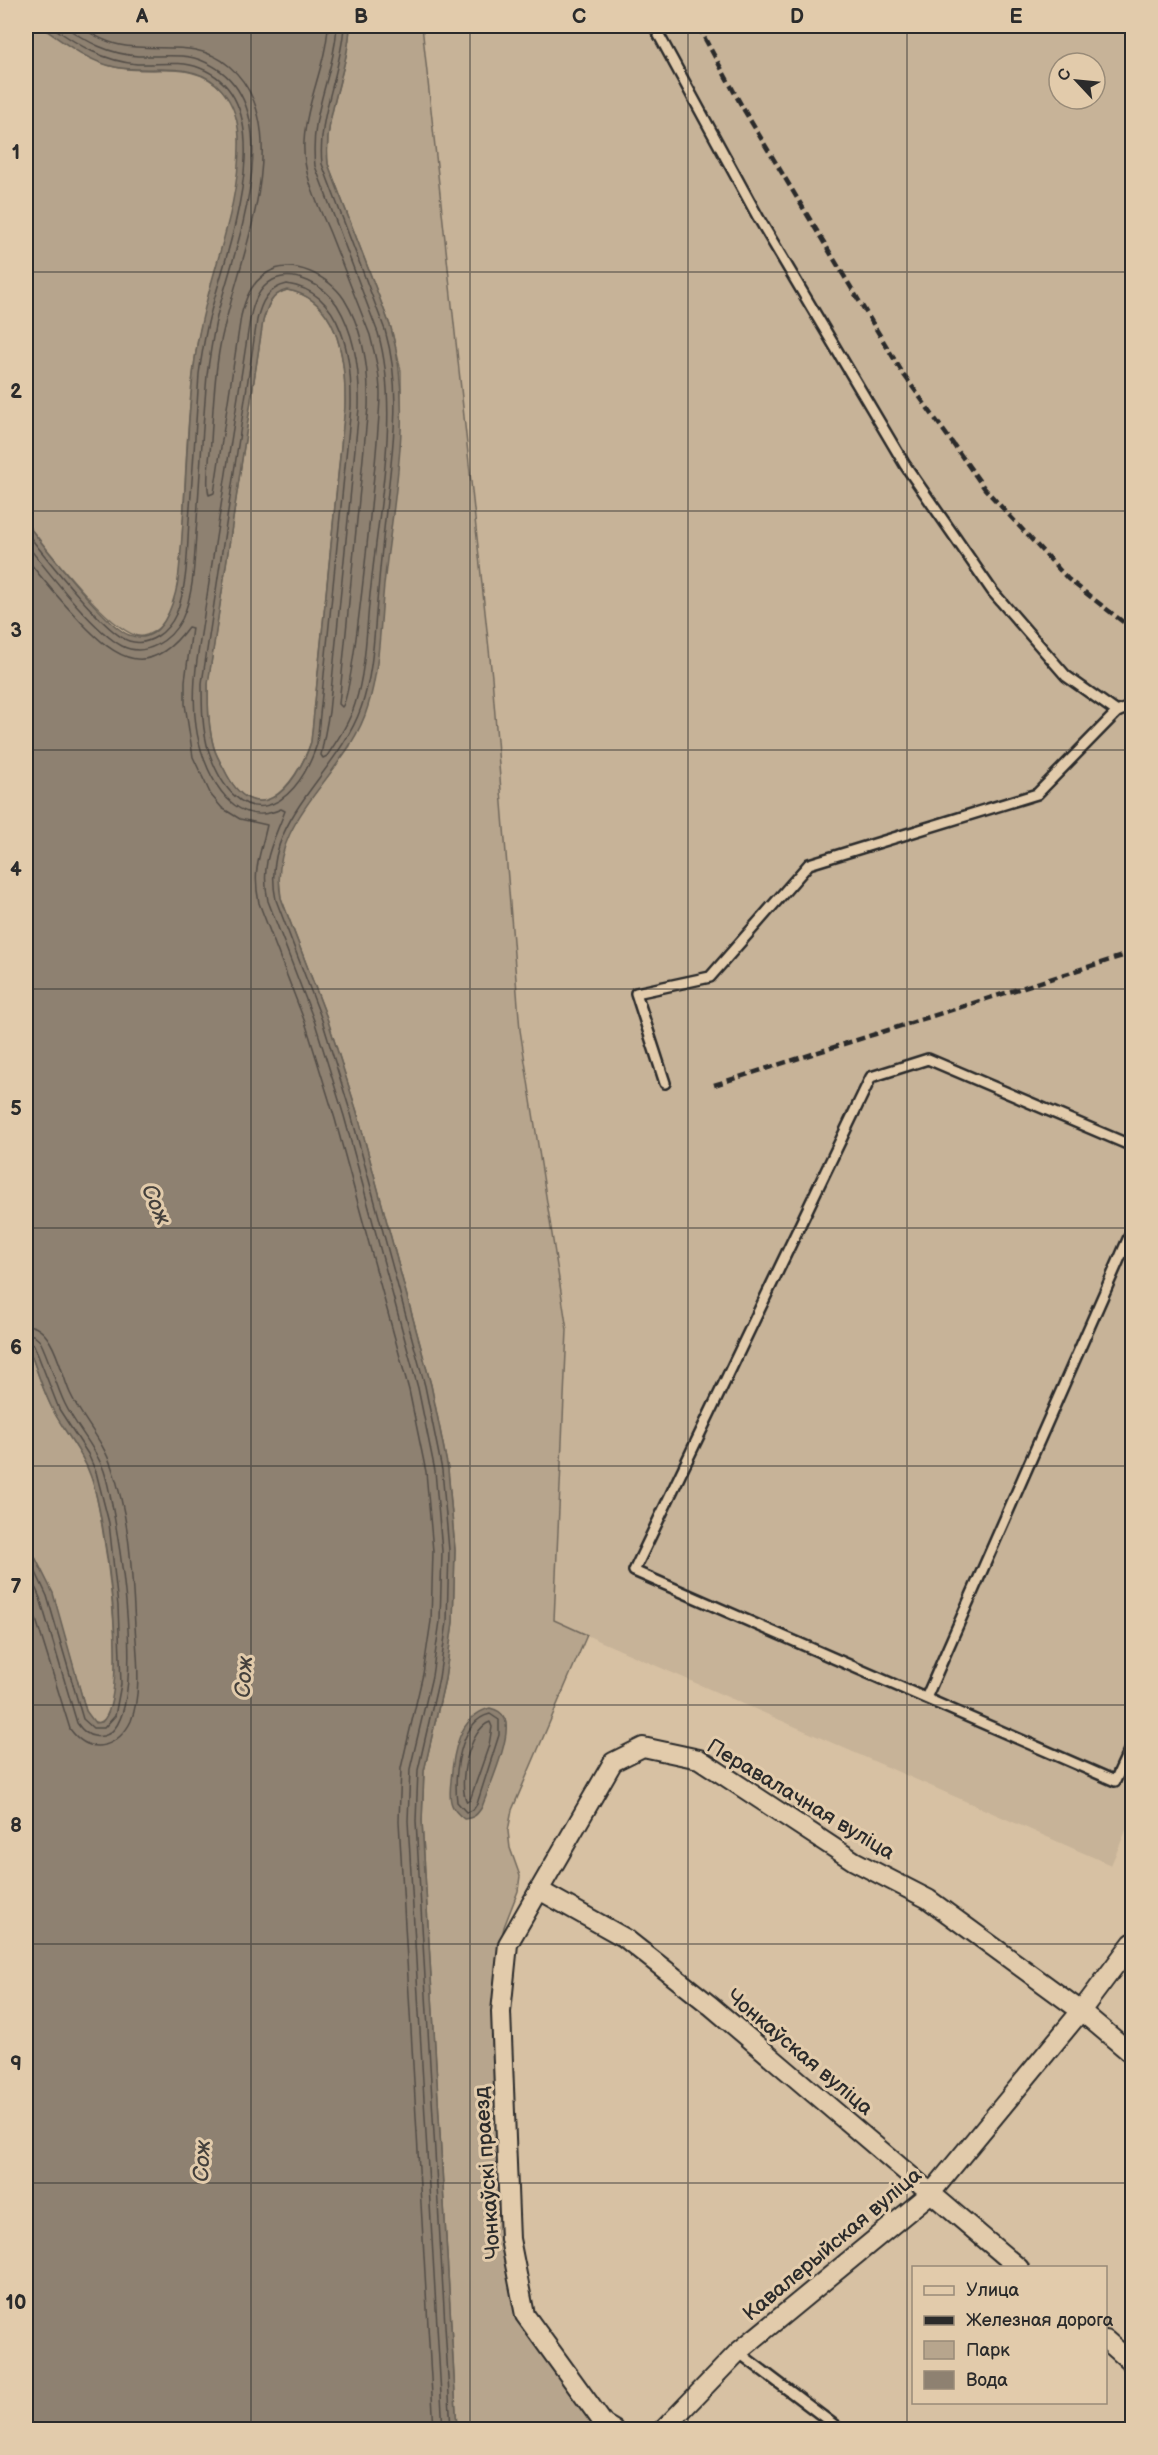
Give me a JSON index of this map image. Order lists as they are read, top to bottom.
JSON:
{
  "streets": {
    "street": [
      "Перавалачная вуліца",
      "Чонкаўская вуліца",
      "Чонкаўскі праезд",
      "Кавалерыйская вуліца"
    ]
  },
  "crossings": [
    ["Перавалачная вуліца", "Чонкаўская вуліца"],
    ["Перавалачная вуліца", "Чонкаўскі праезд"],
    ["Перавалачная вуліца", "Кавалерыйская вуліца"],
    ["Чонкаўская вуліца", "Чонкаўскі праезд"],
    ["Чонкаўская вуліца", "Кавалерыйская вуліца"]
  ],
  "water": ["Сож"],
  "legend": [
    "Улица",
    "Железная дорога",
    "Парк",
    "Вода"
  ],
  "north": "top left",
  "grid": {
    "columns": [
      "A",
      "B",
      "C",
      "D",
      "E"
    ],
    "rows": [
      "1",
      "2",
      "3",
      "4",
      "5",
      "6",
      "7",
      "8",
      "9",
      "10"
    ]
  }
}
